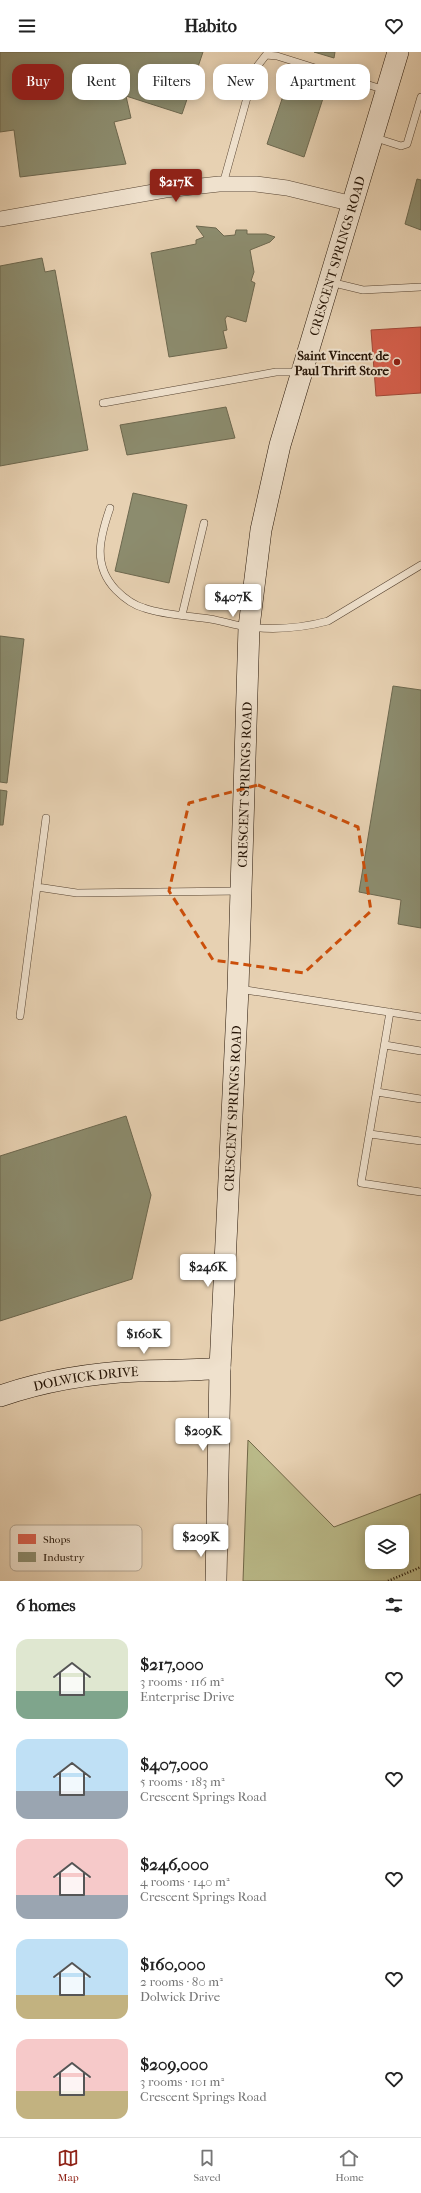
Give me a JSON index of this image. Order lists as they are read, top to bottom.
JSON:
{
  "streets": {
    "main road": ["CRESCENT SPRINGS ROAD", "DOLWICK DRIVE"]
  },
  "crossings": [
    ["CRESCENT SPRINGS ROAD", "DOLWICK DRIVE"]
  ],
  "places": ["Saint Vincent de Paul Thrift Store"],
  "legend": ["Shops", "Industry"],
  "page": {
    "header": "Habito",
    "chip": [
      "Buy",
      "Rent",
      "Filters",
      "New",
      "Apartment"
    ],
    "price": [
      "$217K",
      "$407K",
      "$246K",
      "$160K",
      "$209K",
      "$209K"
    ],
    "heading": "6 homes",
    "list": [
      {
        "name": "$217,000",
        "note": "3 rooms · 116 m² · Enterprise Drive"
      },
      {
        "name": "$407,000",
        "note": "5 rooms · 183 m² · Crescent Springs Road"
      },
      {
        "name": "$246,000",
        "note": "4 rooms · 140 m² · Crescent Springs Road"
      },
      {
        "name": "$160,000",
        "note": "2 rooms · 80 m² · Dolwick Drive"
      },
      {
        "name": "$209,000",
        "note": "3 rooms · 101 m² · Crescent Springs Road"
      }
    ],
    "tabs": ["Map", "Saved", "Home"]
  }
}
